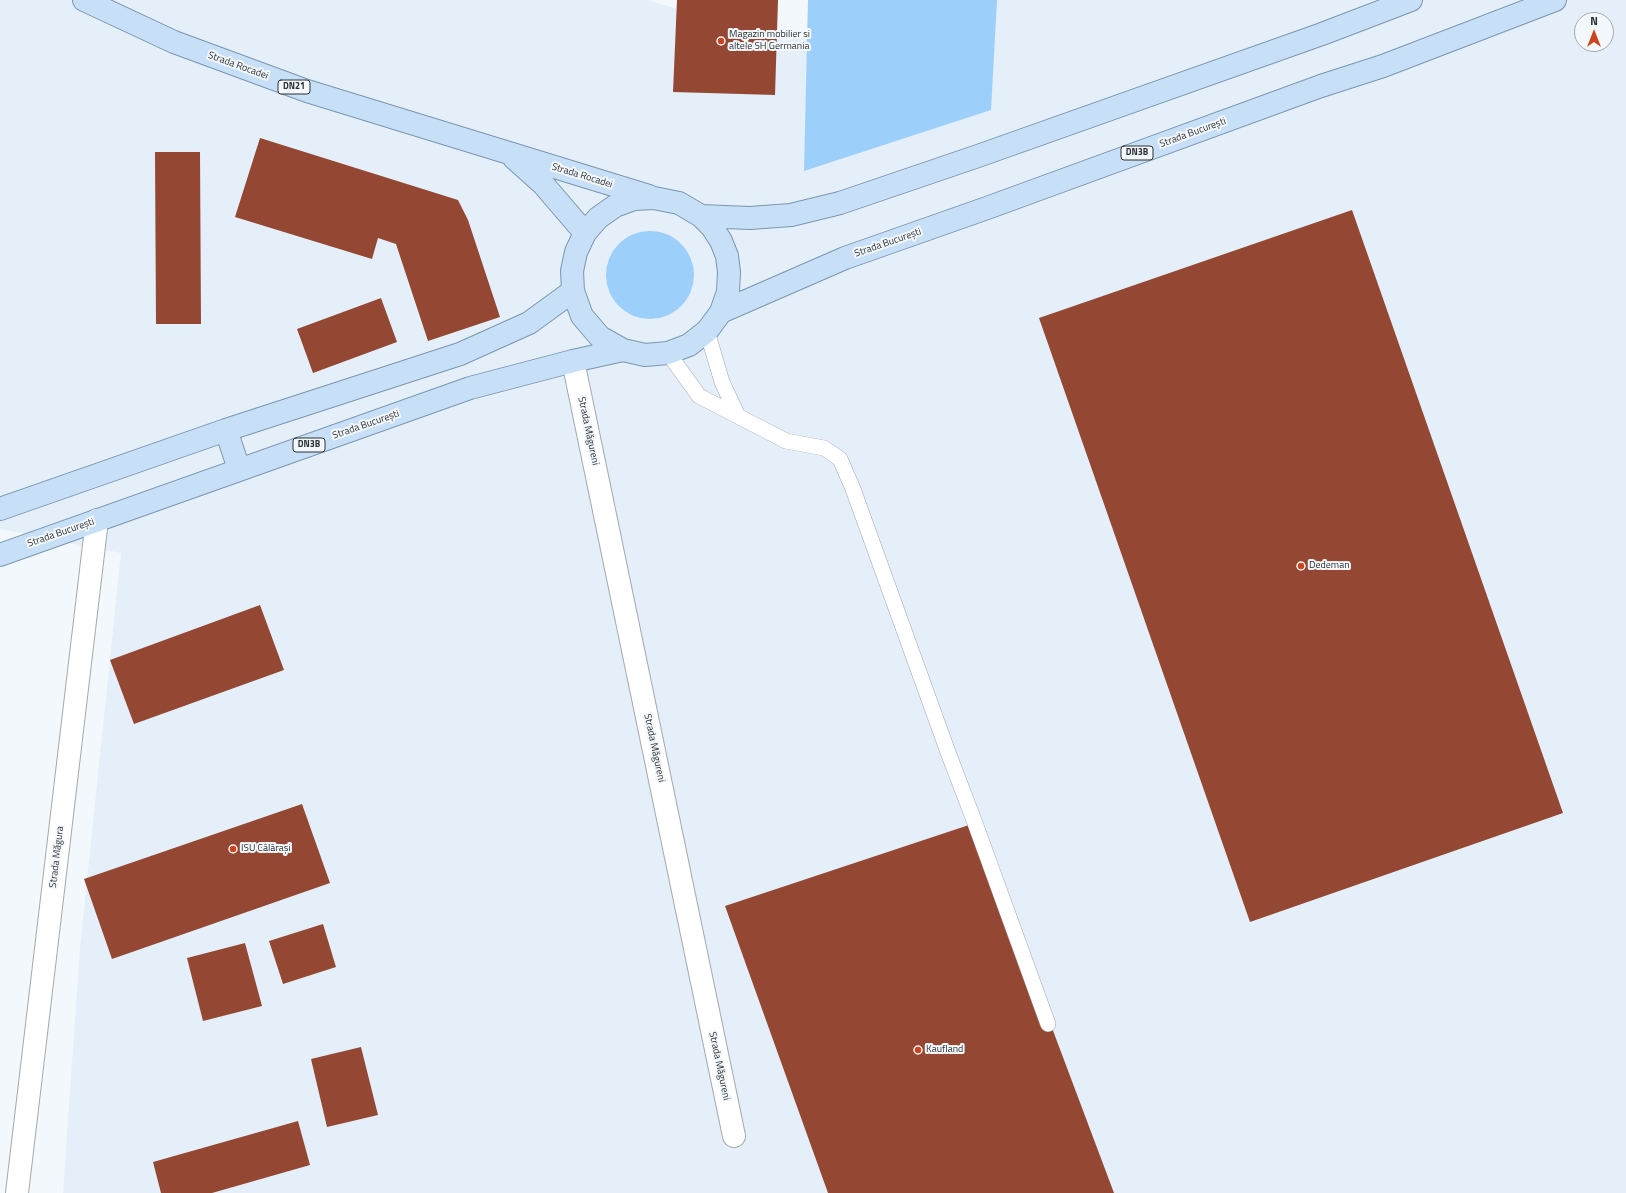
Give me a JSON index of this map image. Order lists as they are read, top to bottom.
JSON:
{
  "streets": {
    "main road": [
      "Strada Rocadei",
      "DN21",
      "Strada București",
      "DN3B"
    ],
    "street": ["Strada Măgureni", "Strada Măgura"]
  },
  "crossings": [
    ["Strada București", "Strada Măgureni"],
    ["Strada București", "Strada Măgura"]
  ],
  "places": [
    "Magazin mobilier si altele SH Germania",
    "Dedeman",
    "ISU Călărași",
    "Kaufland"
  ],
  "north": "top"
}
